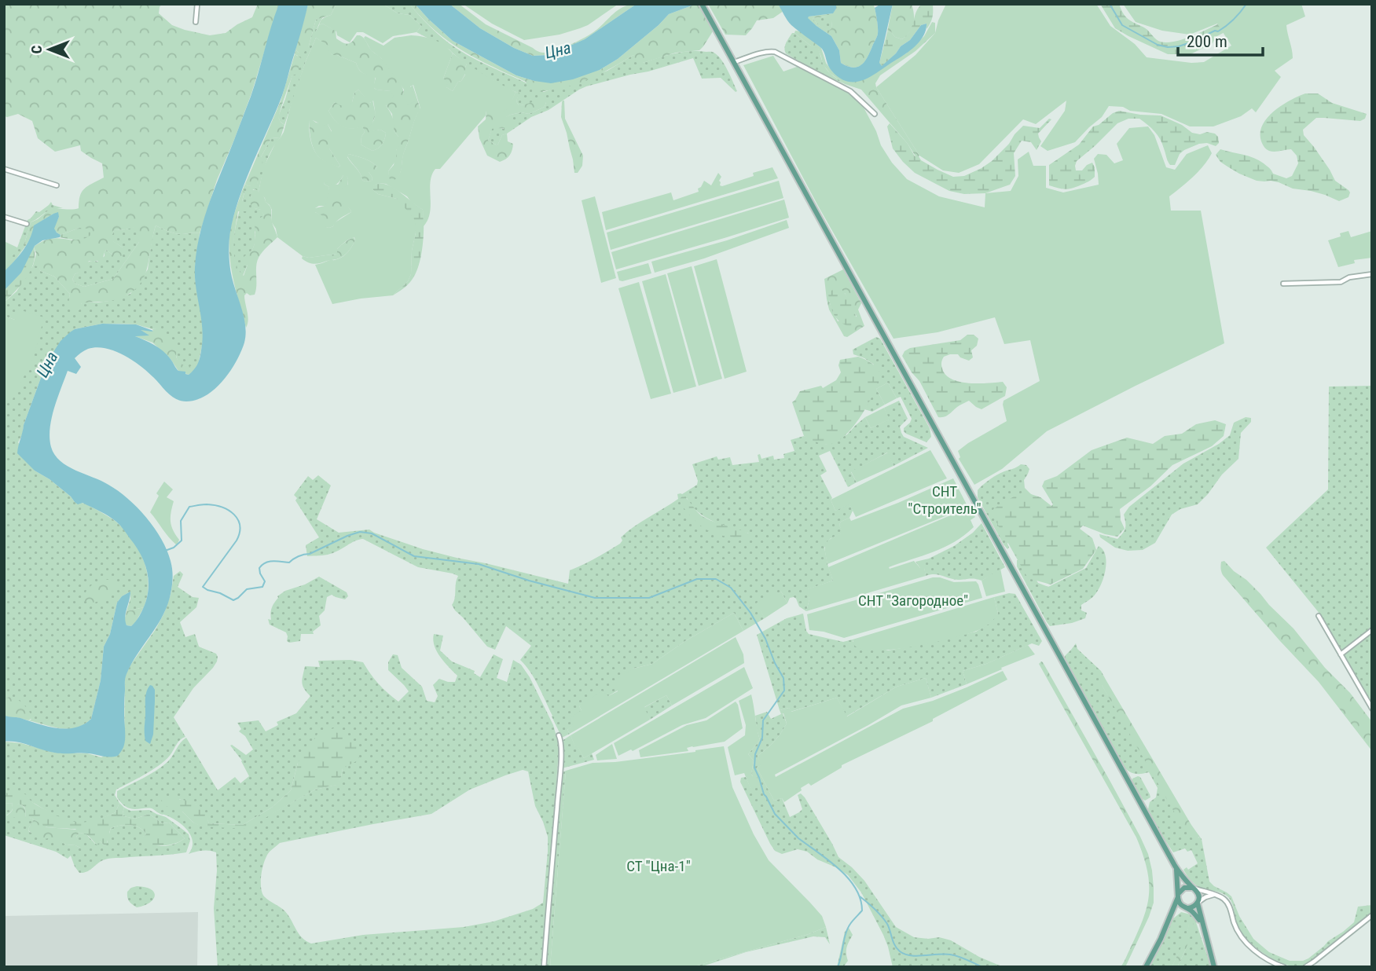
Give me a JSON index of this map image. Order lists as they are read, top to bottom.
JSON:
{
  "water": ["Цна"],
  "parks": ["CНТ \"Строитель\"", "СНТ \"Загородное\"", "СТ \"Цна-1\""],
  "scale_bar": "200 m",
  "north": "left"
}
